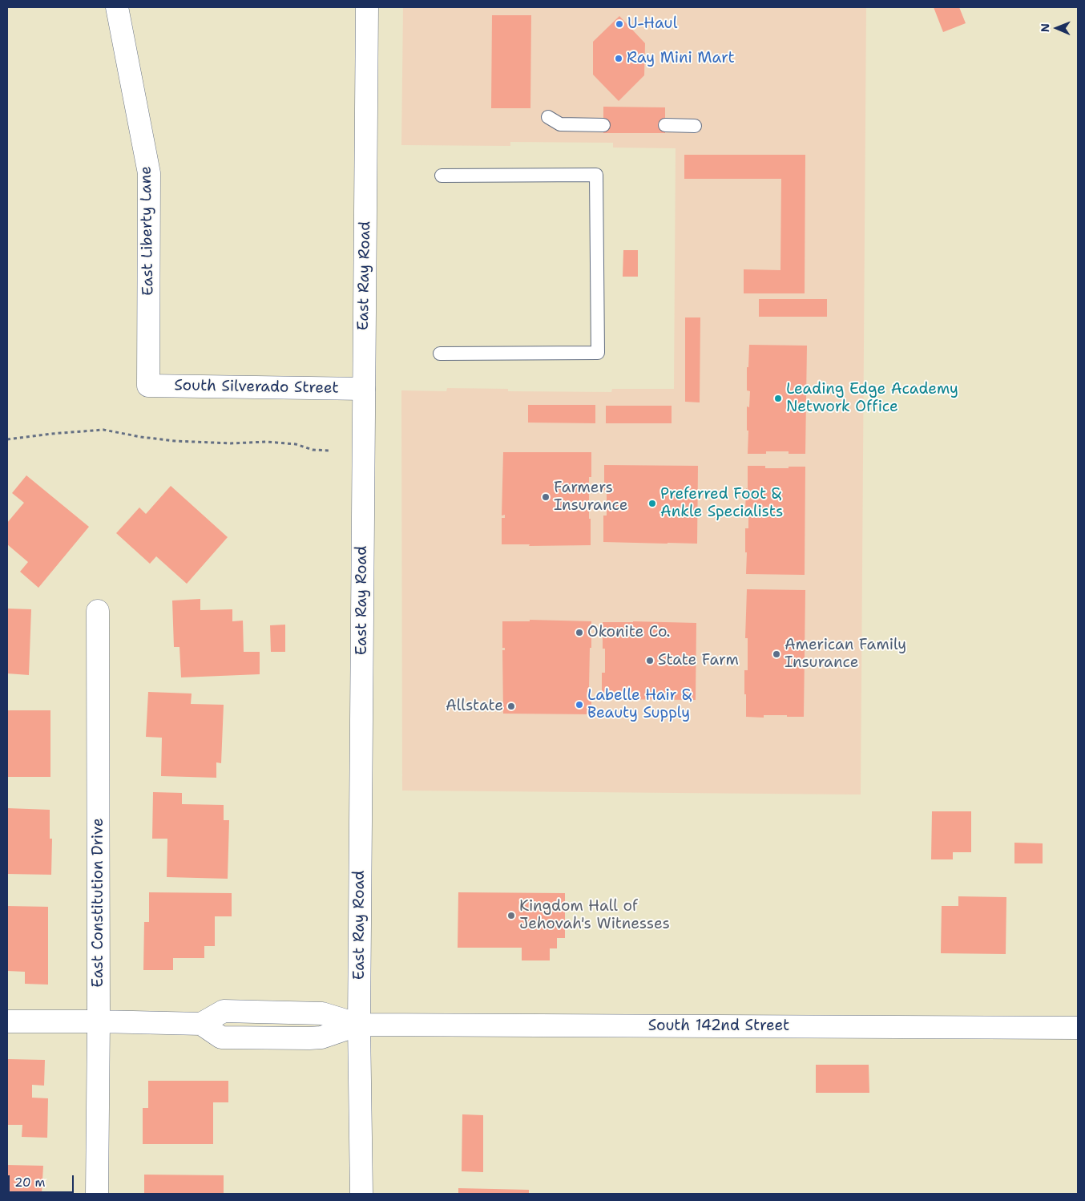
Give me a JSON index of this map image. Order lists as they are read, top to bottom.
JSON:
{
  "streets": {
    "street": [
      "East Liberty Lane",
      "East Ray Road",
      "South Silverado Street",
      "East Constitution Drive",
      "South 142nd Street"
    ]
  },
  "crossings": [
    ["East Liberty Lane", "South Silverado Street"],
    ["East Ray Road", "South Silverado Street"],
    ["East Ray Road", "South 142nd Street"],
    ["East Constitution Drive", "South 142nd Street"]
  ],
  "places": [
    "U-Haul",
    "Ray Mini Mart",
    "Leading Edge Academy Network Office",
    "Farmers Insurance",
    "Preferred Foot & Ankle Specialists",
    "Okonite Co.",
    "American Family Insurance",
    "State Farm",
    "Labelle Hair & Beauty Supply",
    "Allstate",
    "Kingdom Hall of Jehovah's Witnesses"
  ],
  "scale_bar": "20 m",
  "north": "left"
}
